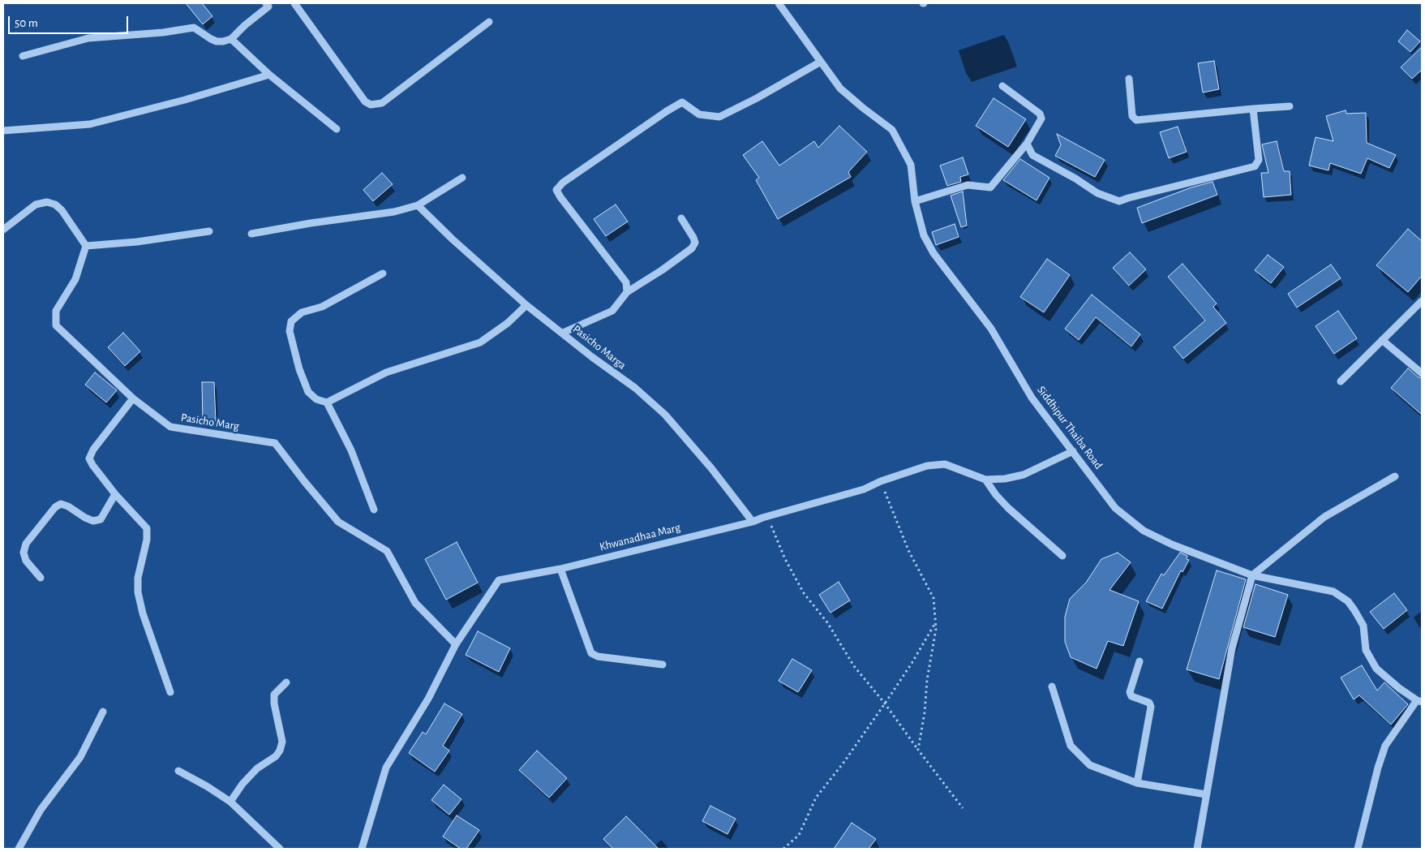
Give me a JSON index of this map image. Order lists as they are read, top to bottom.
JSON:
{
  "streets": {
    "street": [
      "Pasicho Marga",
      "Pasicho Marg",
      "Siddhipur Thaiba Road",
      "Khwanadhaa Marg"
    ]
  },
  "crossings": [
    ["Pasicho Marga", "Khwanadhaa Marg"],
    ["Pasicho Marg", "Khwanadhaa Marg"],
    ["Siddhipur Thaiba Road", "Khwanadhaa Marg"]
  ],
  "scale_bar": "50 m"
}
